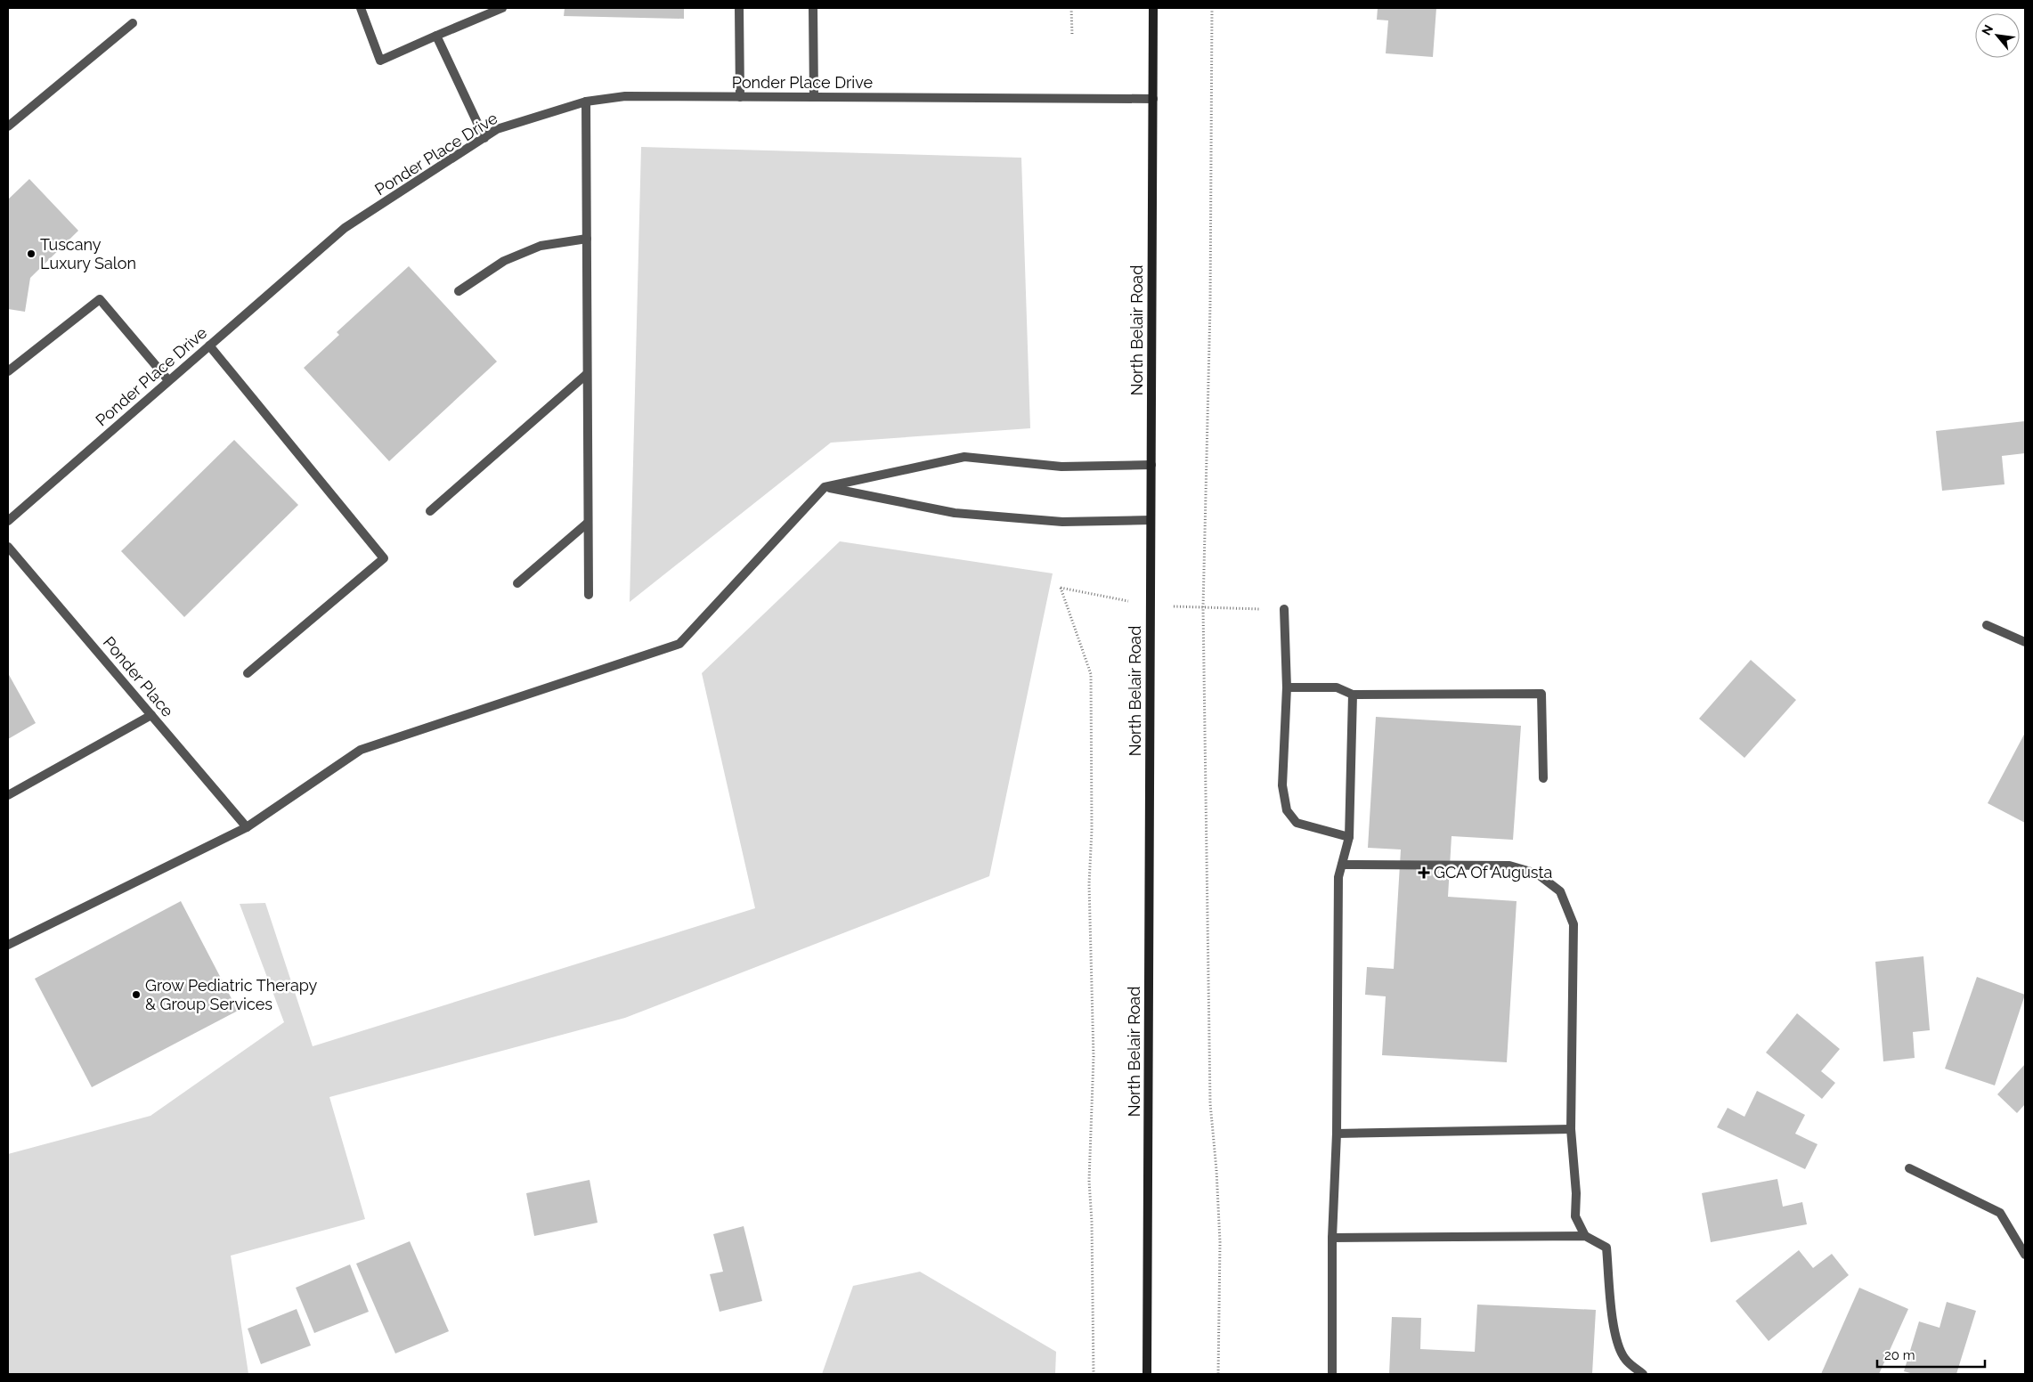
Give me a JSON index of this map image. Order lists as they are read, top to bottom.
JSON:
{
  "streets": {
    "main road": ["North Belair Road"],
    "street": ["Ponder Place Drive", "Ponder Place"]
  },
  "crossings": [
    ["Ponder Place Drive", "North Belair Road"]
  ],
  "places": {
    "other": ["Tuscany Luxury Salon", "Grow Pediatric Therapy & Group Services"],
    "health": ["GCA Of Augusta"]
  },
  "scale_bar": "20 m",
  "north": "top left"
}
